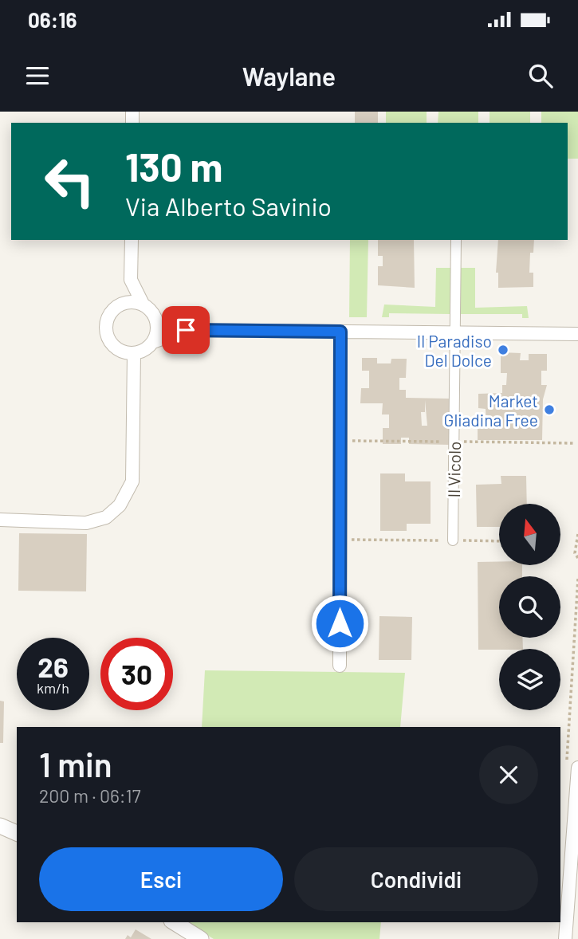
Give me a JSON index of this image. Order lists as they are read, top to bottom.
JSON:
{
  "streets": {
    "street": ["Il Vicolo"]
  },
  "places": ["Il Paradiso Del Dolce", "Market Gliadina Free"],
  "north": "top",
  "page": {
    "status": "06:16",
    "header": "Waylane",
    "turn": ["130 m", "Via Alberto Savinio"],
    "speed": "26 km/h",
    "limit": "30",
    "heading": ["1 min", "200 m · 06:17"],
    "buttons": ["Esci", "Condividi"]
  }
}
